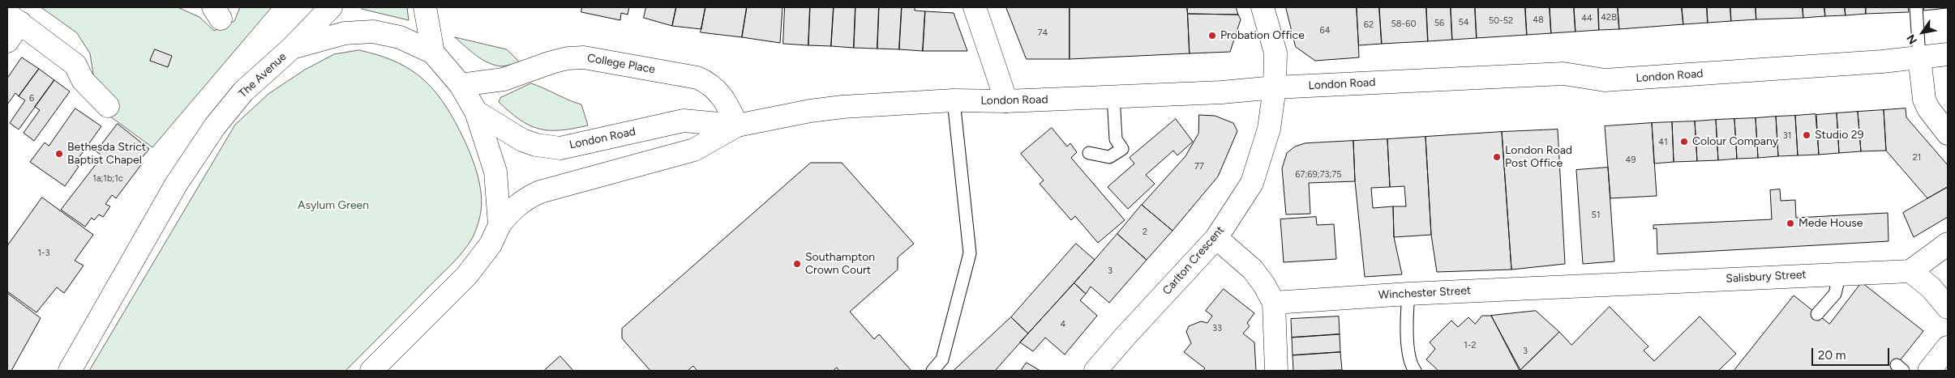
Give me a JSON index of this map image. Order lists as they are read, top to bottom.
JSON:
{
  "streets": {
    "street": [
      "College Place",
      "The Avenue",
      "London Road",
      "Carlton Crescent",
      "Salisbury Street",
      "Winchester Street"
    ]
  },
  "crossings": [
    ["College Place", "The Avenue"],
    ["College Place", "London Road"],
    ["The Avenue", "London Road"],
    ["London Road", "Carlton Crescent"],
    ["Salisbury Street", "Winchester Street"]
  ],
  "parks": ["Asylum Green"],
  "places": [
    "Probation Office",
    "Studio 29",
    "Colour Company",
    "Bethesda Strict Baptist Chapel",
    "London Road Post Office",
    "Mede House",
    "Southampton Crown Court"
  ],
  "house_numbers": [
    "42B",
    "44",
    "48",
    "50-52",
    "54",
    "56",
    "58-60",
    "62",
    "64",
    "74",
    "6",
    "31",
    "41",
    "21",
    "49",
    "77",
    "67;69;73;75",
    "1a;1b;1c",
    "51",
    "2",
    "1-3",
    "3",
    "4",
    "33",
    "1-2",
    "3"
  ],
  "scale_bar": "20 m",
  "north": "bottom left"
}
